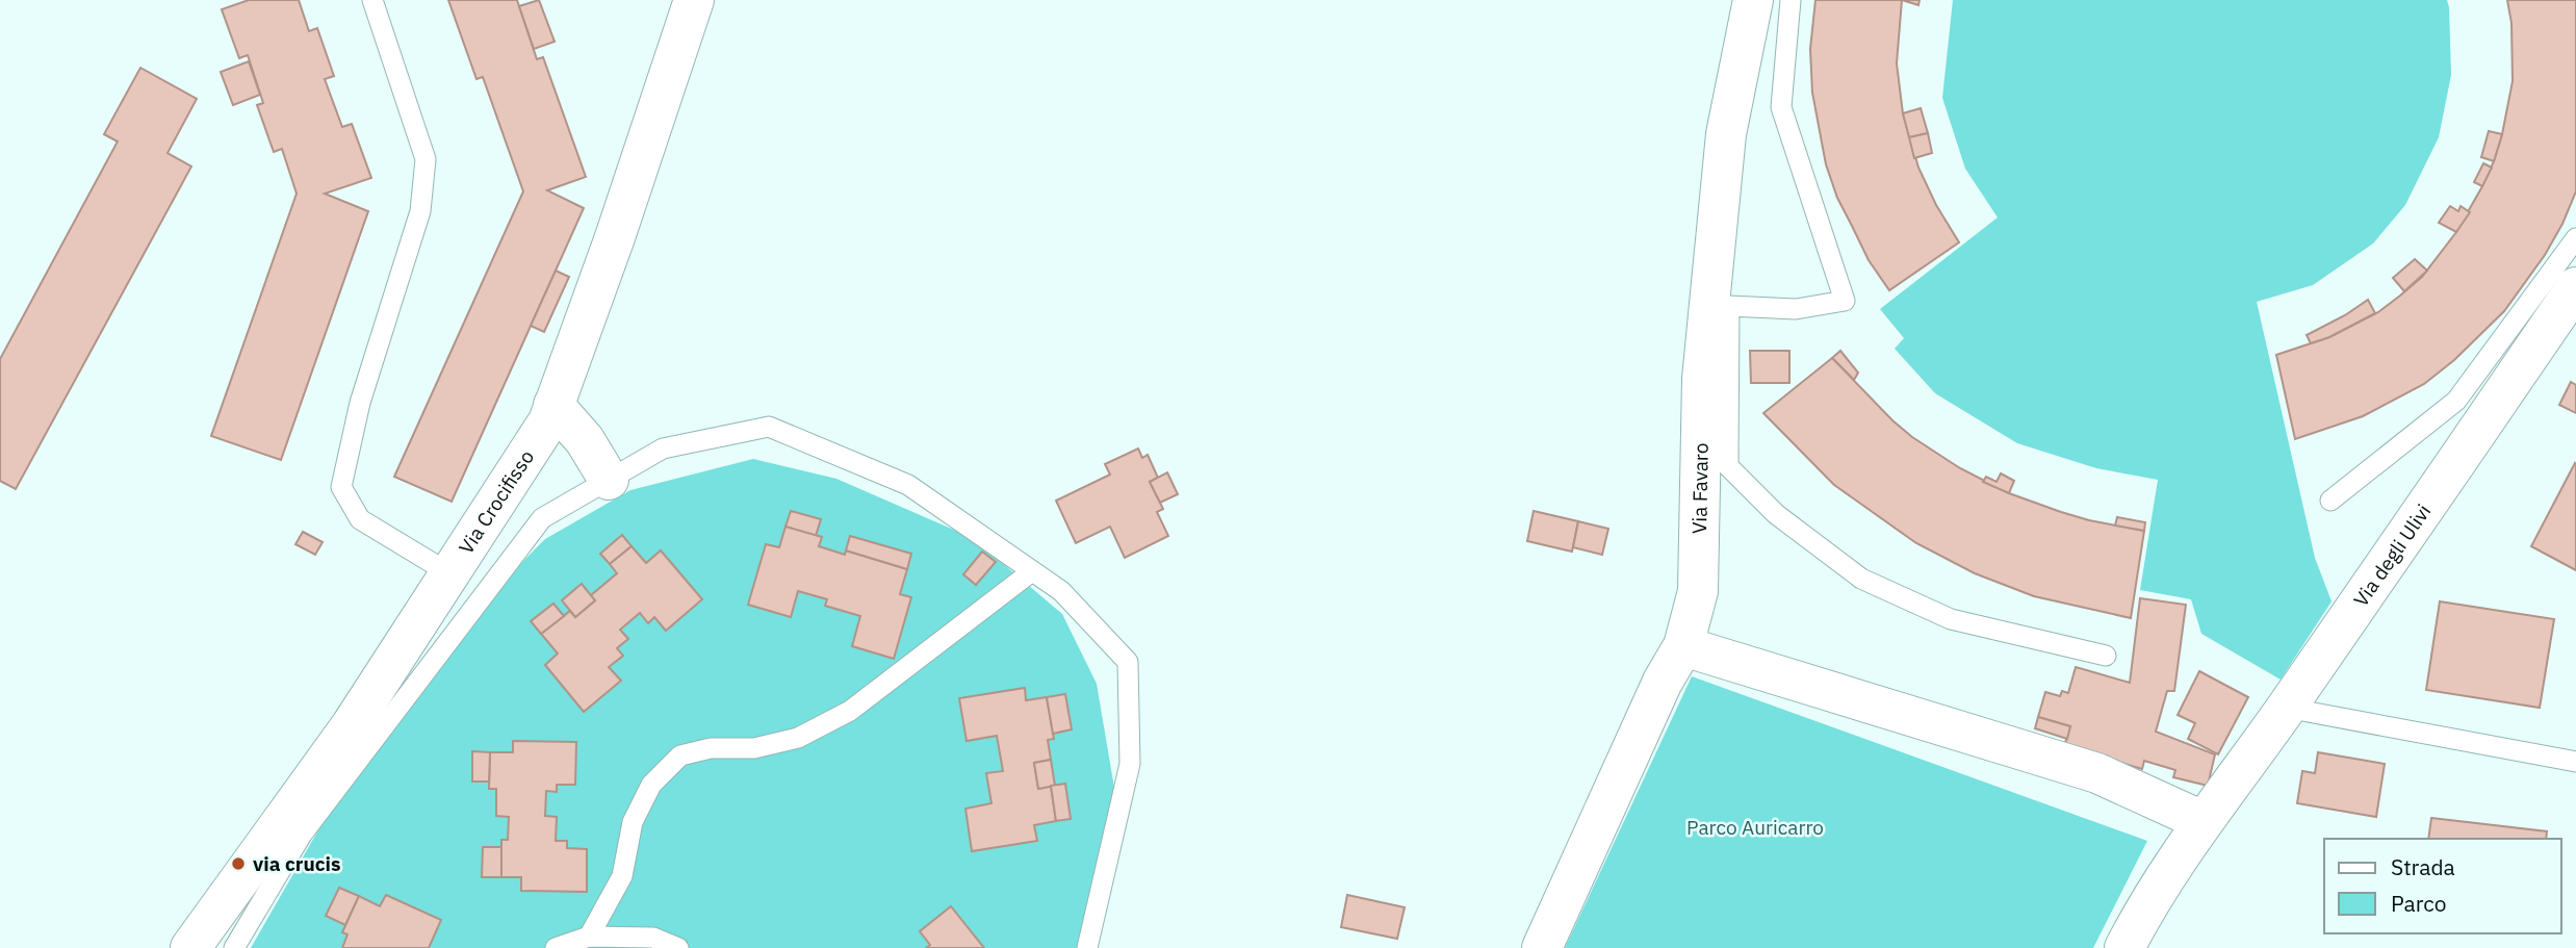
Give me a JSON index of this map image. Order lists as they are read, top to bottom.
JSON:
{
  "streets": {
    "street": ["Via Favaro", "Via Crocifisso", "Via degli Ulivi"]
  },
  "parks": ["Parco Auricarro"],
  "places": ["via crucis"],
  "legend": ["Strada", "Parco"]
}
